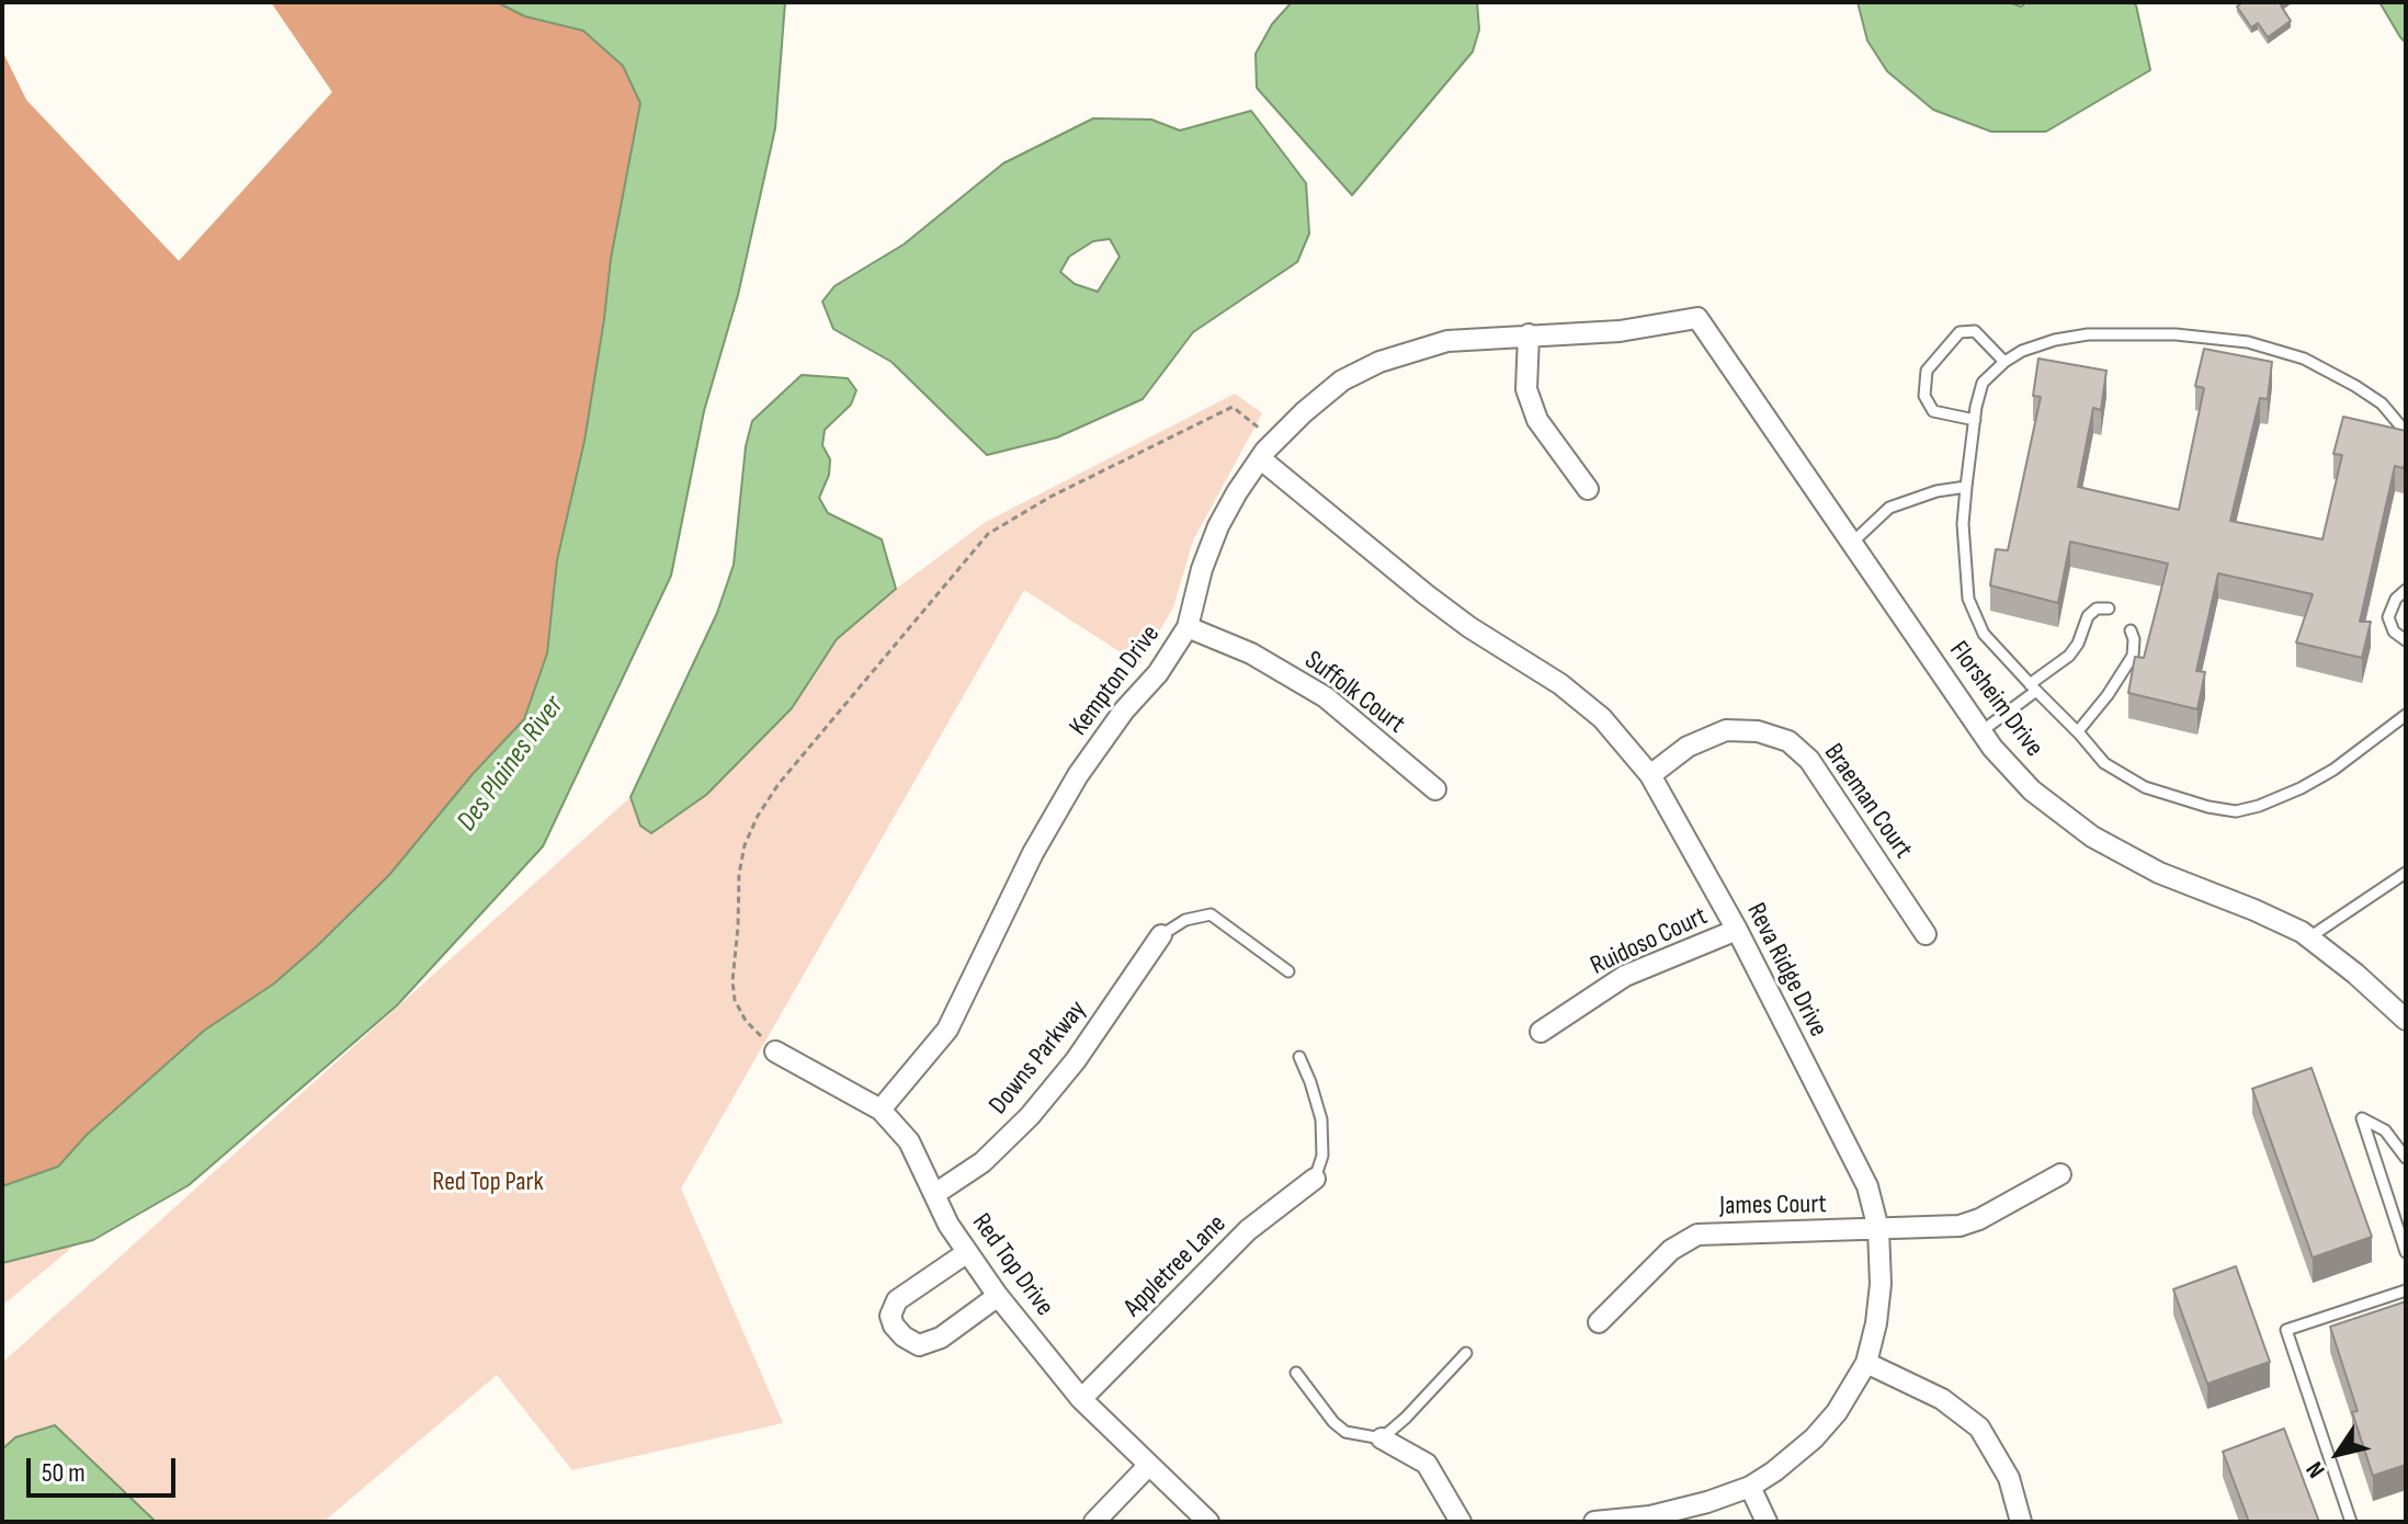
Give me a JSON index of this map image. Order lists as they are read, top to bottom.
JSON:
{
  "streets": {
    "street": [
      "Kempton Drive",
      "Suffolk Court",
      "Florsheim Drive",
      "Braeman Court",
      "Ruidoso Court",
      "Reva Ridge Drive",
      "Downs Parkway",
      "James Court",
      "Red Top Drive",
      "Appletree Lane"
    ]
  },
  "crossings": [
    ["Kempton Drive", "Suffolk Court"],
    ["Kempton Drive", "Florsheim Drive"],
    ["Kempton Drive", "Reva Ridge Drive"],
    ["Kempton Drive", "Red Top Drive"],
    ["Braeman Court", "Reva Ridge Drive"],
    ["Ruidoso Court", "Reva Ridge Drive"],
    ["Reva Ridge Drive", "James Court"],
    ["Downs Parkway", "Red Top Drive"],
    ["Red Top Drive", "Appletree Lane"]
  ],
  "water": ["Des Plaines River"],
  "parks": ["Red Top Park"],
  "scale_bar": "50 m",
  "north": "bottom left"
}
